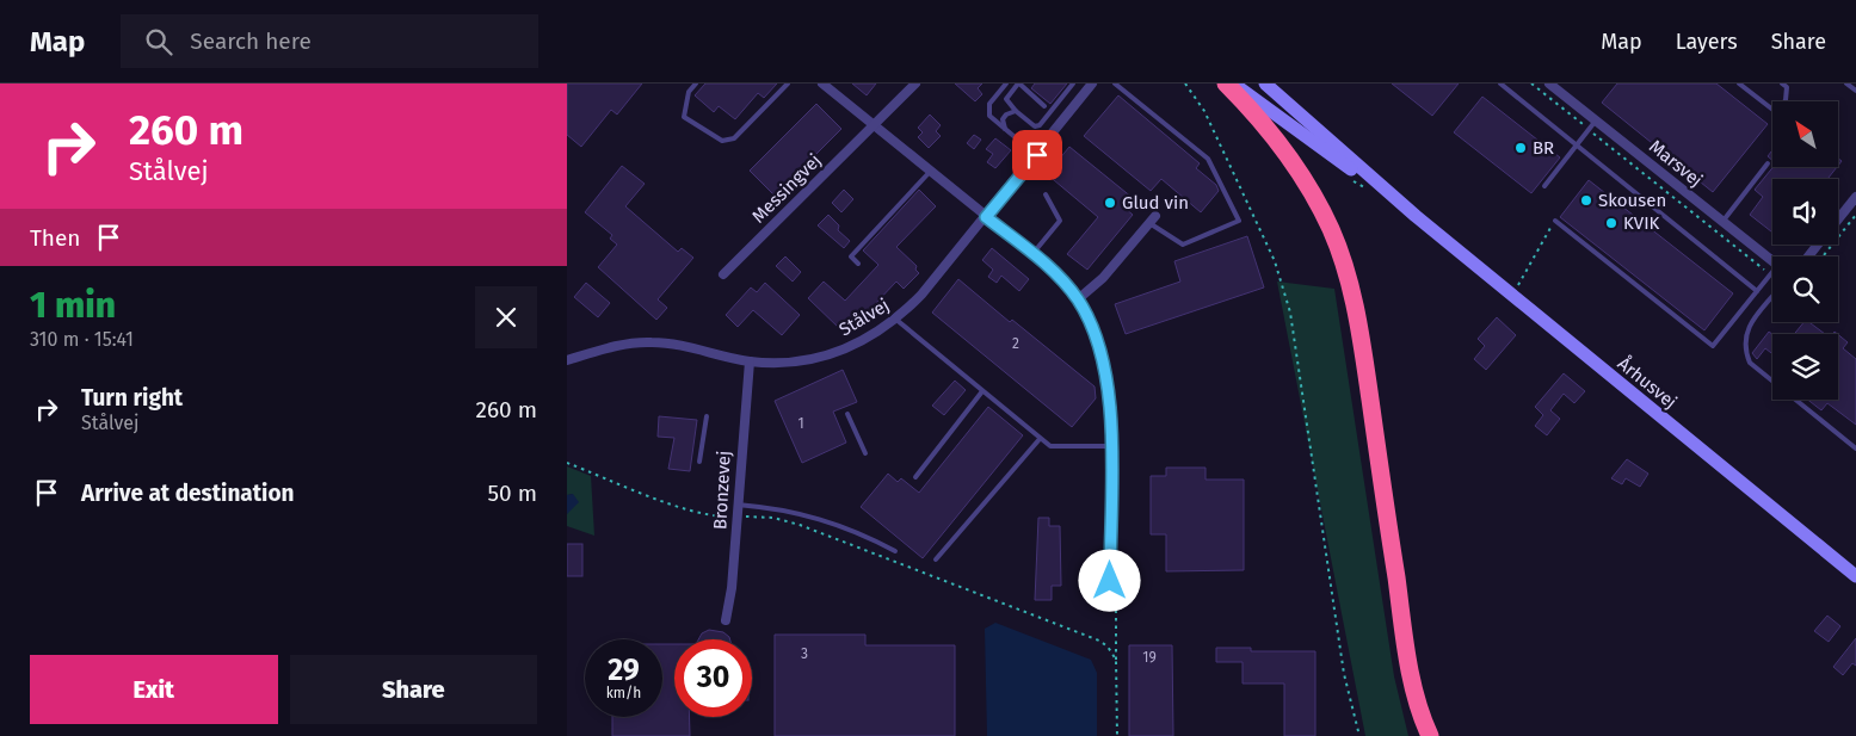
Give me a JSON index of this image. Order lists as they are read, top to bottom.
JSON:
{
  "streets": {
    "main road": ["Århusvej"],
    "street": [
      "Marsvej",
      "Messingvej",
      "Stålvej",
      "Bronzevej"
    ]
  },
  "crossings": [
    ["Stålvej", "Bronzevej"]
  ],
  "places": [
    "BR",
    "Skousen",
    "Glud vin",
    "KVIK"
  ],
  "house_numbers": [
    "2",
    "1",
    "3",
    "19"
  ],
  "north": "top left",
  "page": {
    "header": "Map",
    "search": "Search here",
    "nav": ["Map", "Layers", "Share"],
    "turn": ["260 m", "Stålvej"],
    "then": "Then",
    "heading": ["1 min", "310 m · 15:41"],
    "list": [
      {
        "name": "Turn right",
        "note": "Stålvej",
        "value": "260 m"
      },
      {
        "name": "Arrive at destination",
        "value": "50 m"
      }
    ],
    "speed": "29 km/h",
    "limit": "30",
    "buttons": ["Exit", "Share"]
  }
}
